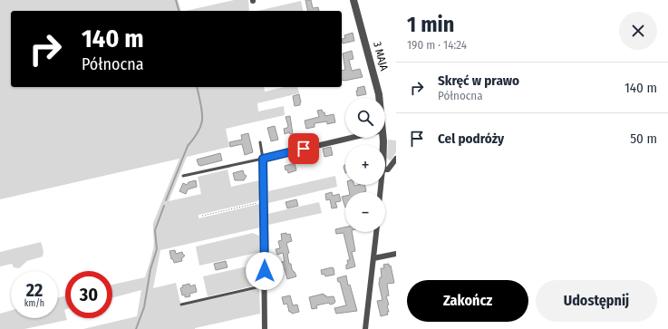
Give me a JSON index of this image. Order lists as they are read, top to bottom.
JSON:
{
  "streets": {
    "street": ["3 MAJA"]
  },
  "page": {
    "heading": ["1 min", "190 m · 14:24"],
    "turn": ["140 m", "Północna"],
    "list": [
      {
        "name": "Skręć w prawo",
        "note": "Północna",
        "value": "140 m"
      },
      {
        "name": "Cel podróży",
        "value": "50 m"
      }
    ],
    "map_buttons": ["+", "−"],
    "speed": "22 km/h",
    "limit": "30",
    "buttons": ["Zakończ", "Udostępnij"]
  }
}
